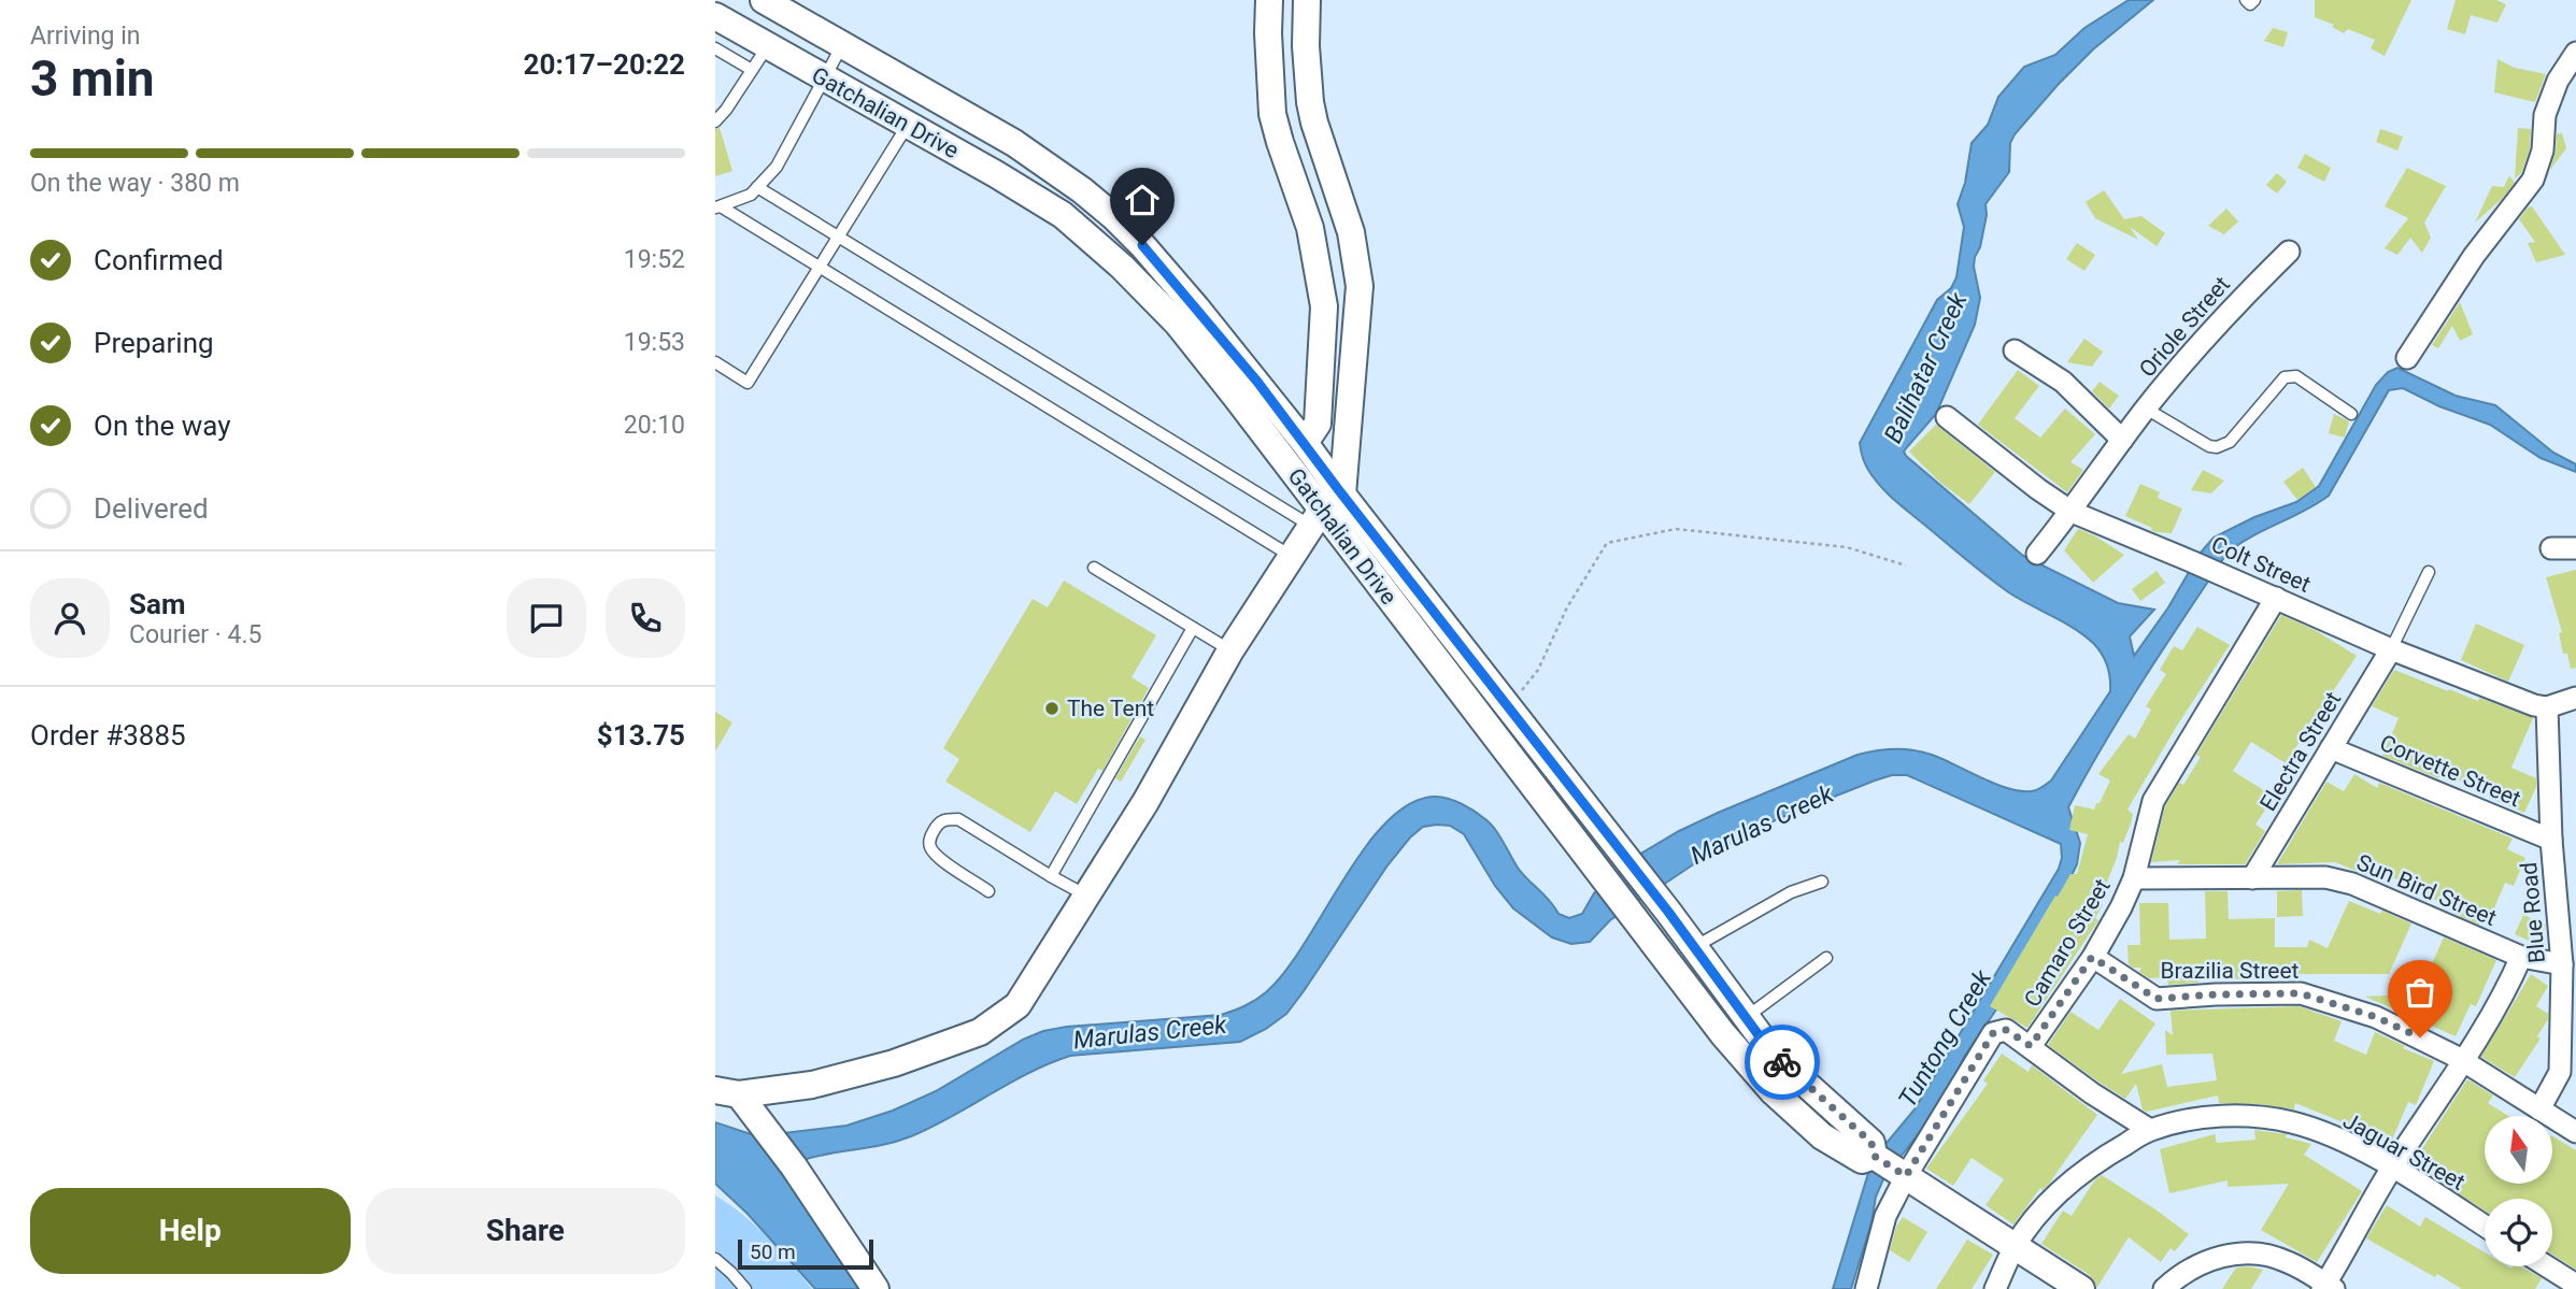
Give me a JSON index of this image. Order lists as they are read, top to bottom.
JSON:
{
  "streets": {
    "street": [
      "Gatchalian Drive",
      "Oriole Street",
      "Colt Street",
      "Electra Street",
      "Corvette Street",
      "Sun Bird Street",
      "Blue Road",
      "Camaro Street",
      "Brazilia Street",
      "Jaguar Street"
    ]
  },
  "crossings": [
    ["Oriole Street", "Colt Street"],
    ["Colt Street", "Electra Street"],
    ["Colt Street", "Blue Road"],
    ["Colt Street", "Camaro Street"],
    ["Electra Street", "Corvette Street"],
    ["Electra Street", "Sun Bird Street"],
    ["Corvette Street", "Blue Road"],
    ["Sun Bird Street", "Blue Road"],
    ["Sun Bird Street", "Camaro Street"],
    ["Blue Road", "Brazilia Street"],
    ["Camaro Street", "Brazilia Street"]
  ],
  "water": ["Balihatar Creek", "Marulas Creek", "Tuntong Creek"],
  "places": ["The Tent"],
  "scale_bar": "50 m",
  "north": "top",
  "page": {
    "heading": ["3 min", "Arriving in", "20:17–20:22"],
    "panel": [
      "Sam",
      "Courier · 4.5",
      "Order #3885",
      "$13.75"
    ],
    "bar": "On the way · 380 m",
    "list": [
      ["Confirmed", "19:52"],
      ["Preparing", "19:53"],
      ["On the way", "20:10"],
      "Delivered"
    ],
    "buttons": ["Help", "Share"],
    "scale": "50 m"
  }
}
